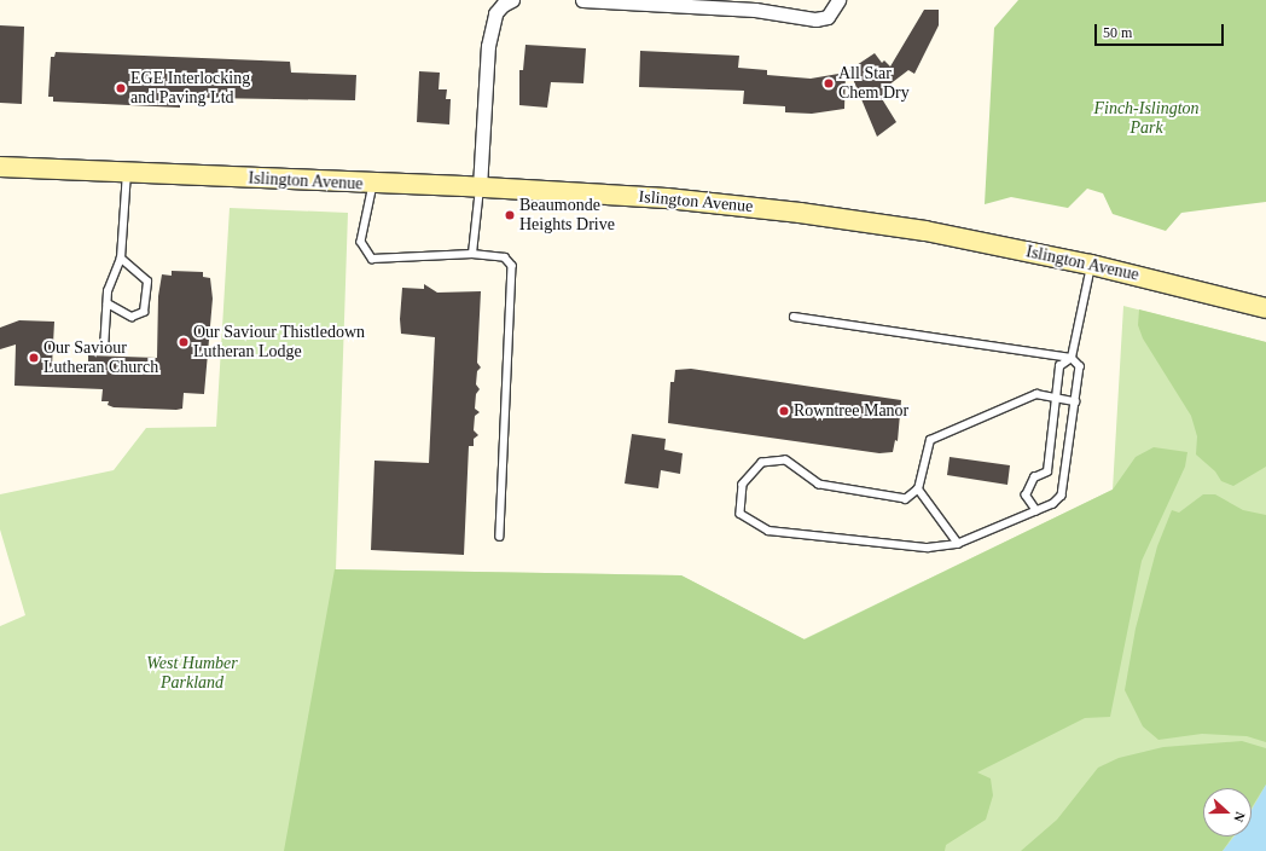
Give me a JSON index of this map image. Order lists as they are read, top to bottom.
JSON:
{
  "streets": {
    "main road": ["Islington Avenue"]
  },
  "parks": ["Finch-Islington Park", "West Humber Parkland"],
  "places": [
    "All Star Chem Dry",
    "EGE Interlocking and Paving Ltd",
    "Beaumonde Heights Drive",
    "Our Saviour Thistledown Lutheran Lodge",
    "Our Saviour Lutheran Church",
    "Rowntree Manor"
  ],
  "scale_bar": "50 m",
  "north": "right"
}
